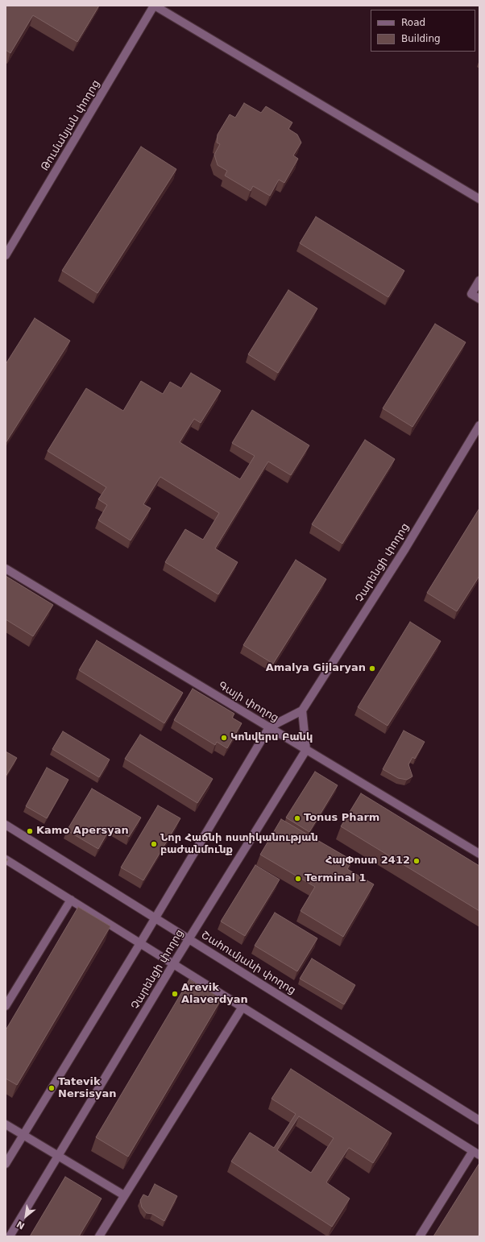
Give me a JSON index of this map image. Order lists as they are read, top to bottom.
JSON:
{
  "streets": {
    "street": [
      "Թումանյան փողոց",
      "Չարենցի փողոց",
      "Գայի փողոց",
      "Շահումյանի փողոց"
    ]
  },
  "crossings": [
    ["Չարենցի փողոց", "Գայի փողոց"],
    ["Չարենցի փողոց", "Շահումյանի փողոց"]
  ],
  "places": [
    "Amalya Gijlaryan",
    "Կոնվերս Բանկ",
    "Tonus Pharm",
    "Kamo Apersyan",
    "Նոր Հաճնի ոստիկանության բաժանմունք",
    "ՀայՓոստ 2412",
    "Terminal 1",
    "Arevik Alaverdyan",
    "Tatevik Nersisyan"
  ],
  "legend": ["Road", "Building"],
  "north": "bottom left"
}
